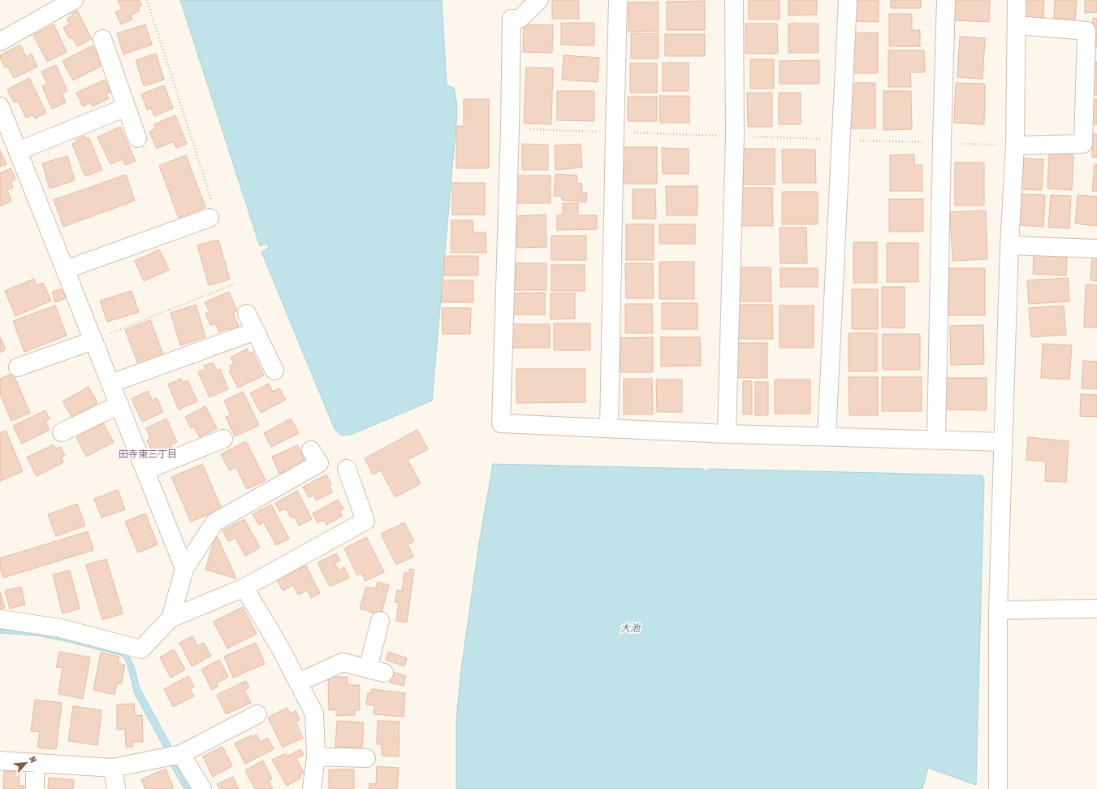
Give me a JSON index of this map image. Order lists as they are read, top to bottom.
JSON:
{
  "districts": ["田寺東三丁目"],
  "water": ["大池"],
  "north": "top right"
}
